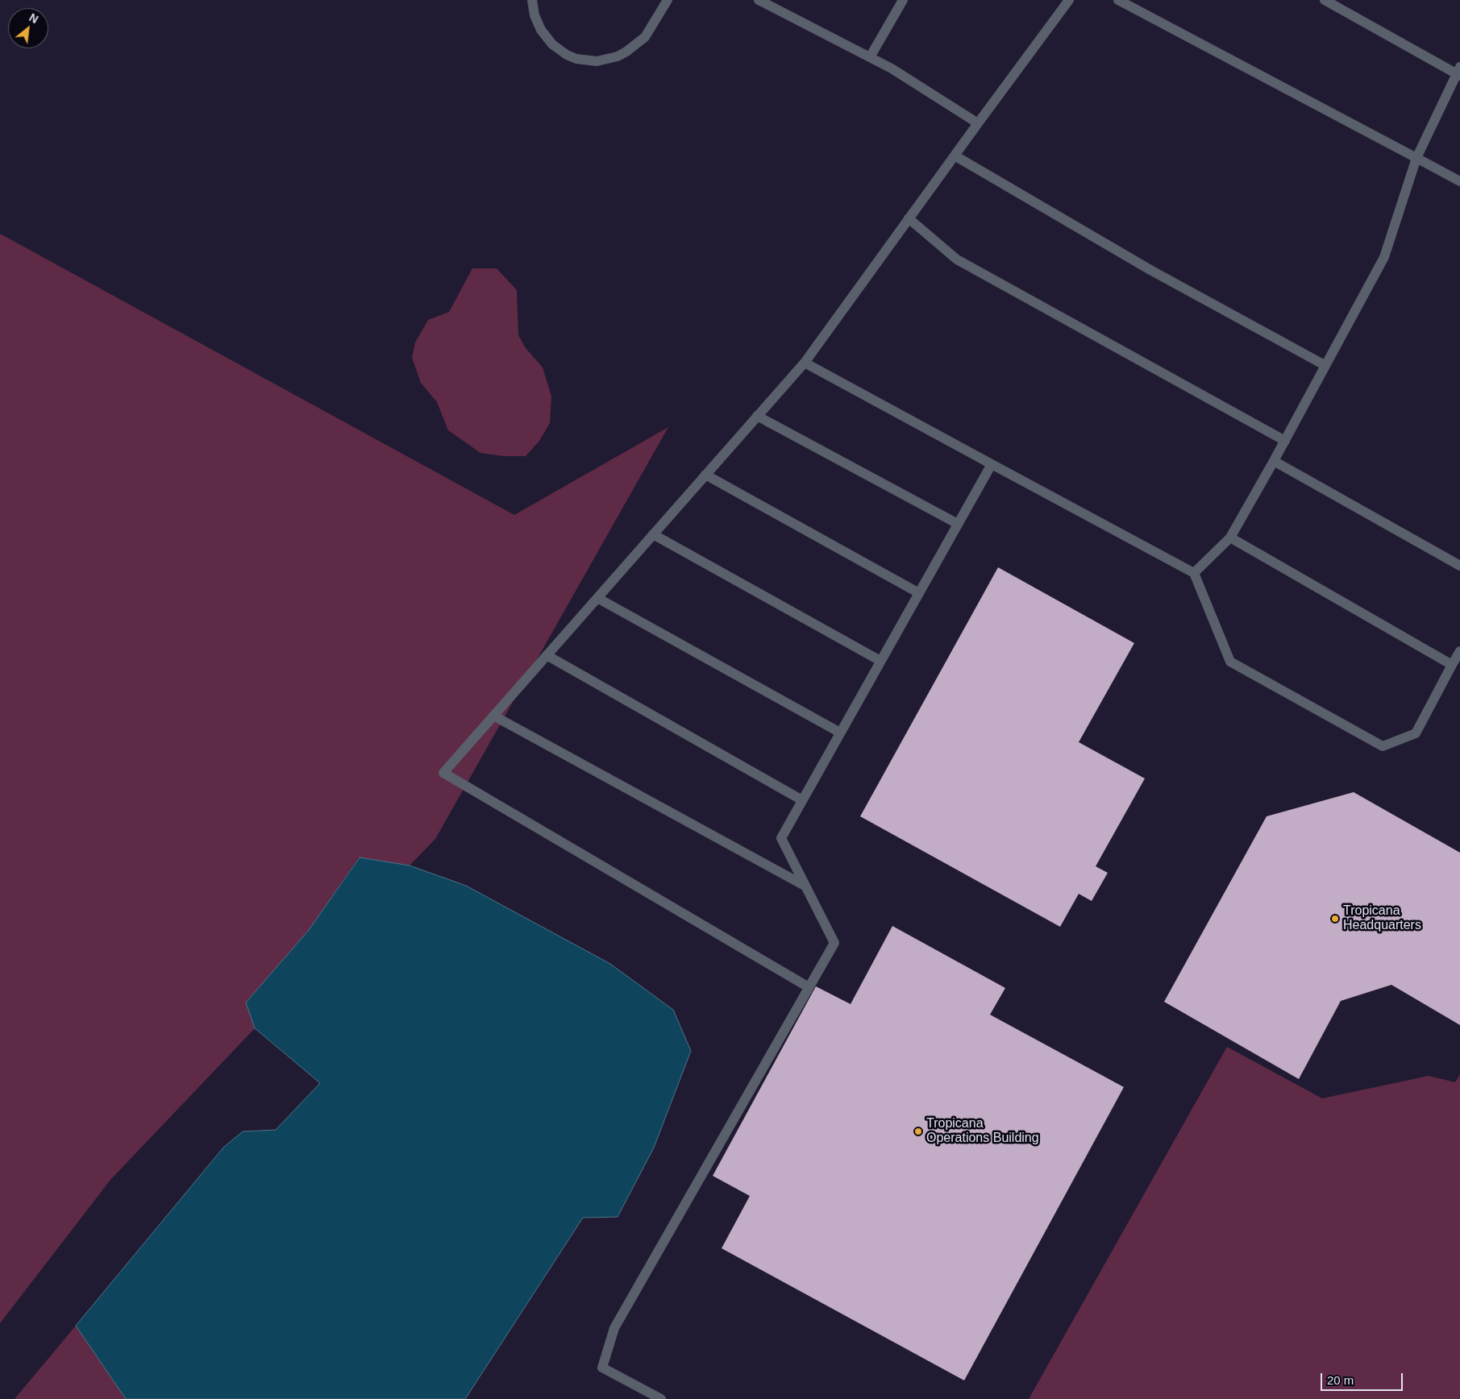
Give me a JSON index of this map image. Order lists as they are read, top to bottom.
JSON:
{
  "places": ["Tropicana Headquarters", "Tropicana Operations Building"],
  "scale_bar": "20 m",
  "north": "top right"
}
